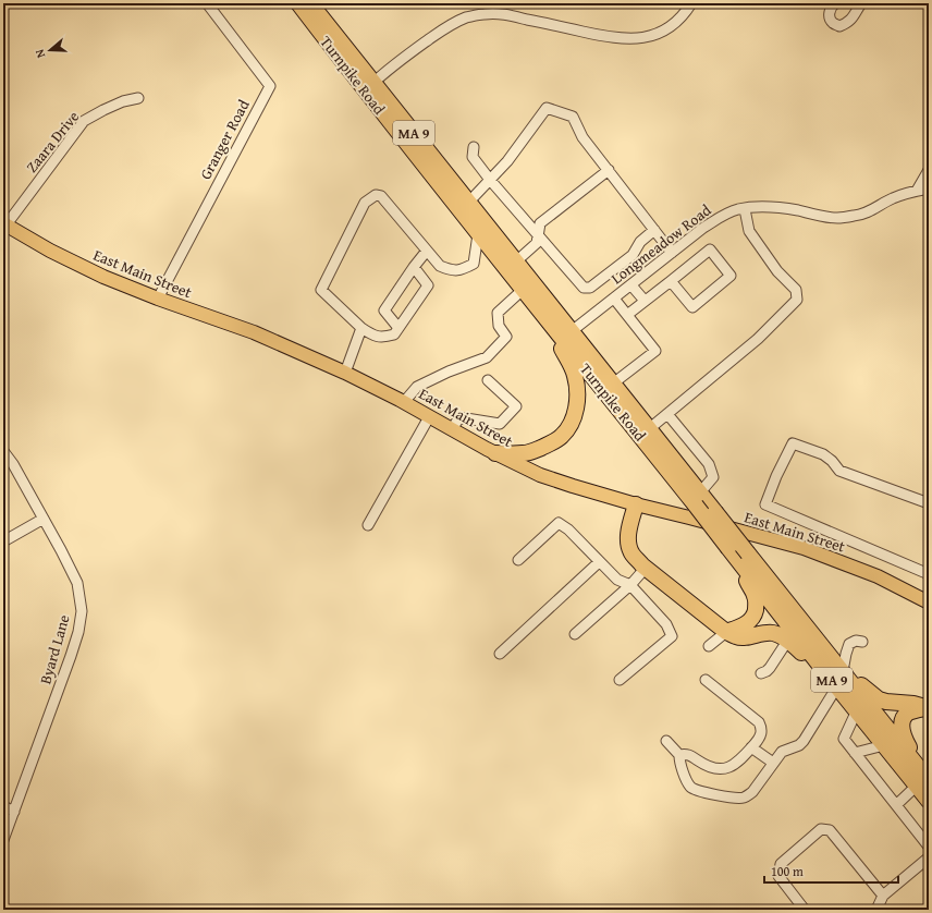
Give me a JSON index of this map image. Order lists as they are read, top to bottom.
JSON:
{
  "streets": {
    "highway": ["Turnpike Road", "MA 9"],
    "main road": ["East Main Street"],
    "street": [
      "Granger Road",
      "Zaara Drive",
      "Longmeadow Road",
      "Byard Lane"
    ]
  },
  "crossings": [
    ["Turnpike Road", "Longmeadow Road"],
    ["Granger Road", "East Main Street"],
    ["Zaara Drive", "East Main Street"]
  ],
  "scale_bar": "100 m",
  "north": "left"
}
